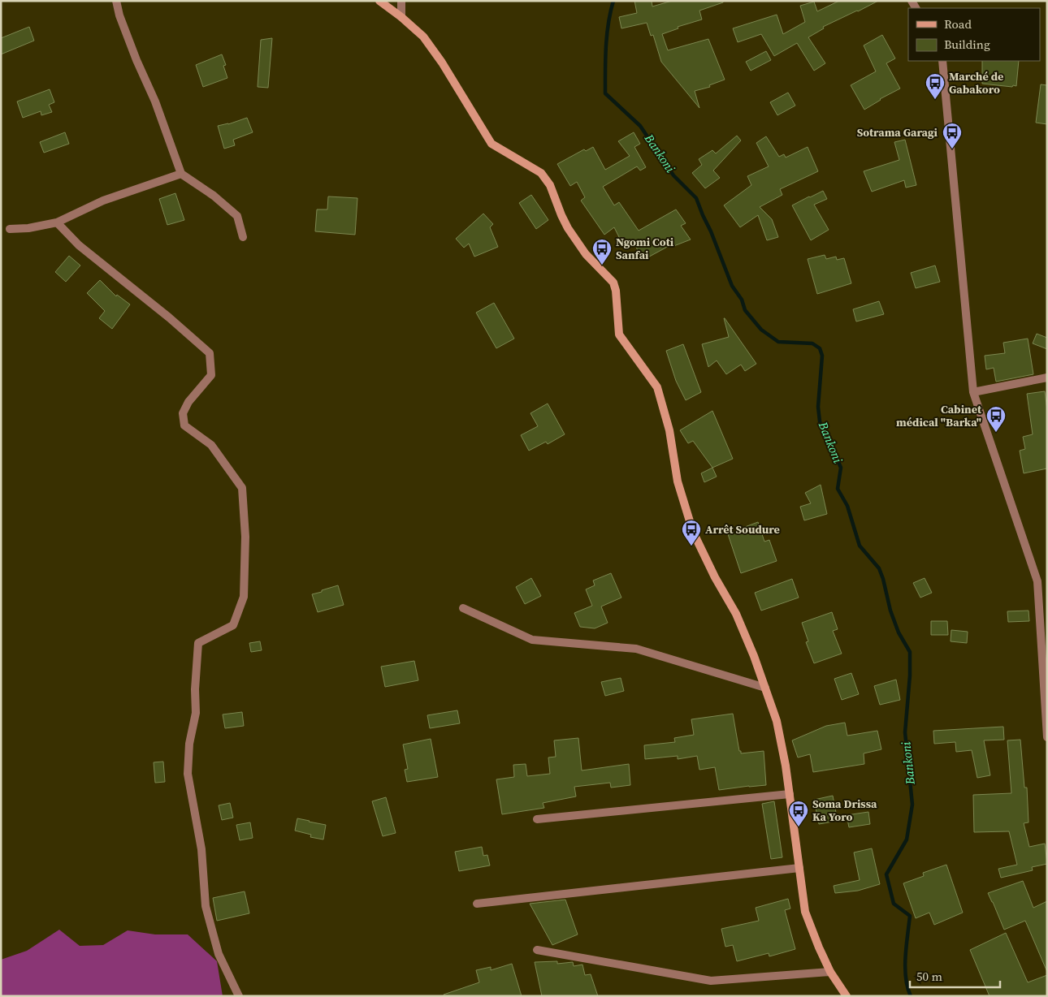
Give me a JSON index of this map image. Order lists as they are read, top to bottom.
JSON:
{
  "water": ["Bankoni"],
  "places": {
    "bus stop": [
      "Marché de Gabakoro",
      "Sotrama Garagi",
      "Ngomi Coti Sanfai",
      "Cabinet médical \"Barka\"",
      "Arrêt Soudure",
      "Soma Drissa Ka Yoro"
    ]
  },
  "legend": ["Road", "Building"],
  "scale_bar": "50 m"
}
